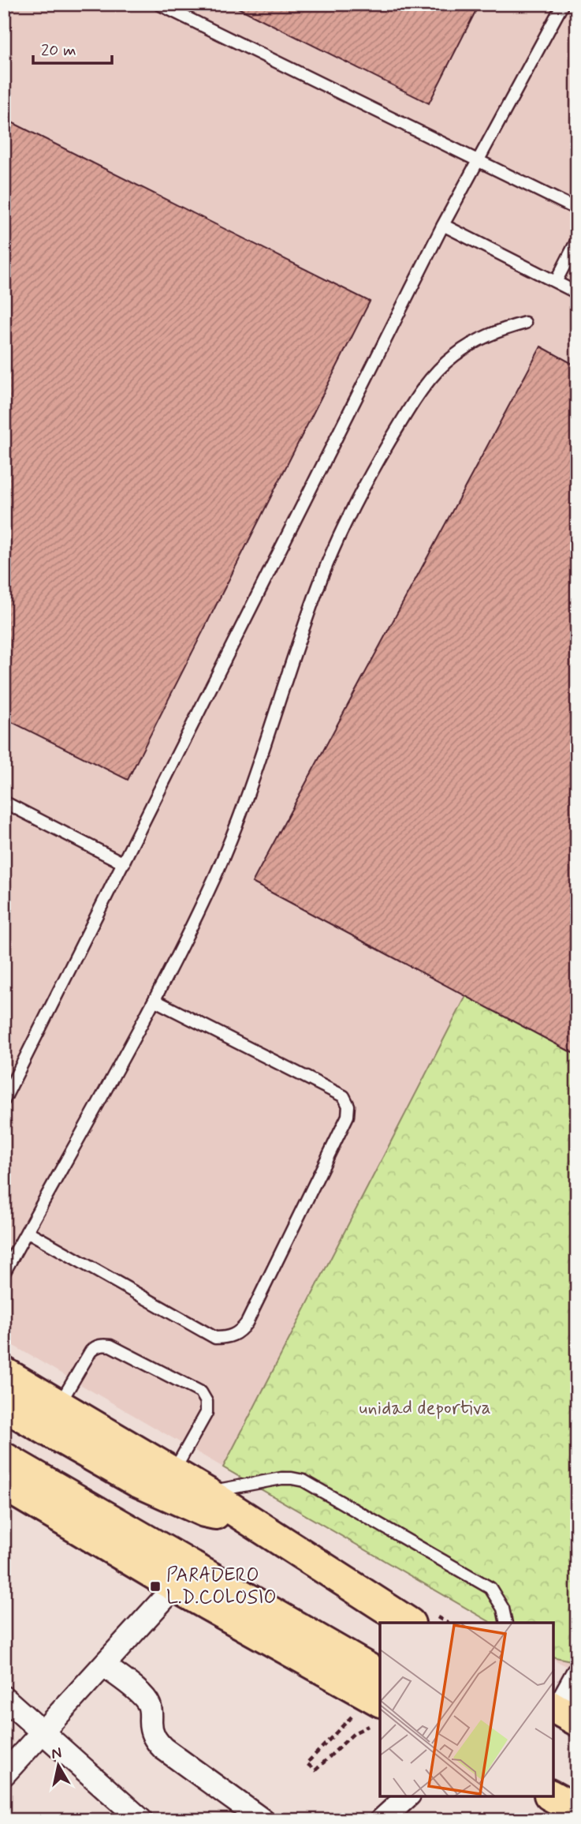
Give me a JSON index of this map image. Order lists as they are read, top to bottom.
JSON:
{
  "parks": ["unidad deportiva"],
  "places": {
    "transit": ["PARADERO L.D.COLOSIO"]
  },
  "scale_bar": "20 m",
  "north": "top"
}
